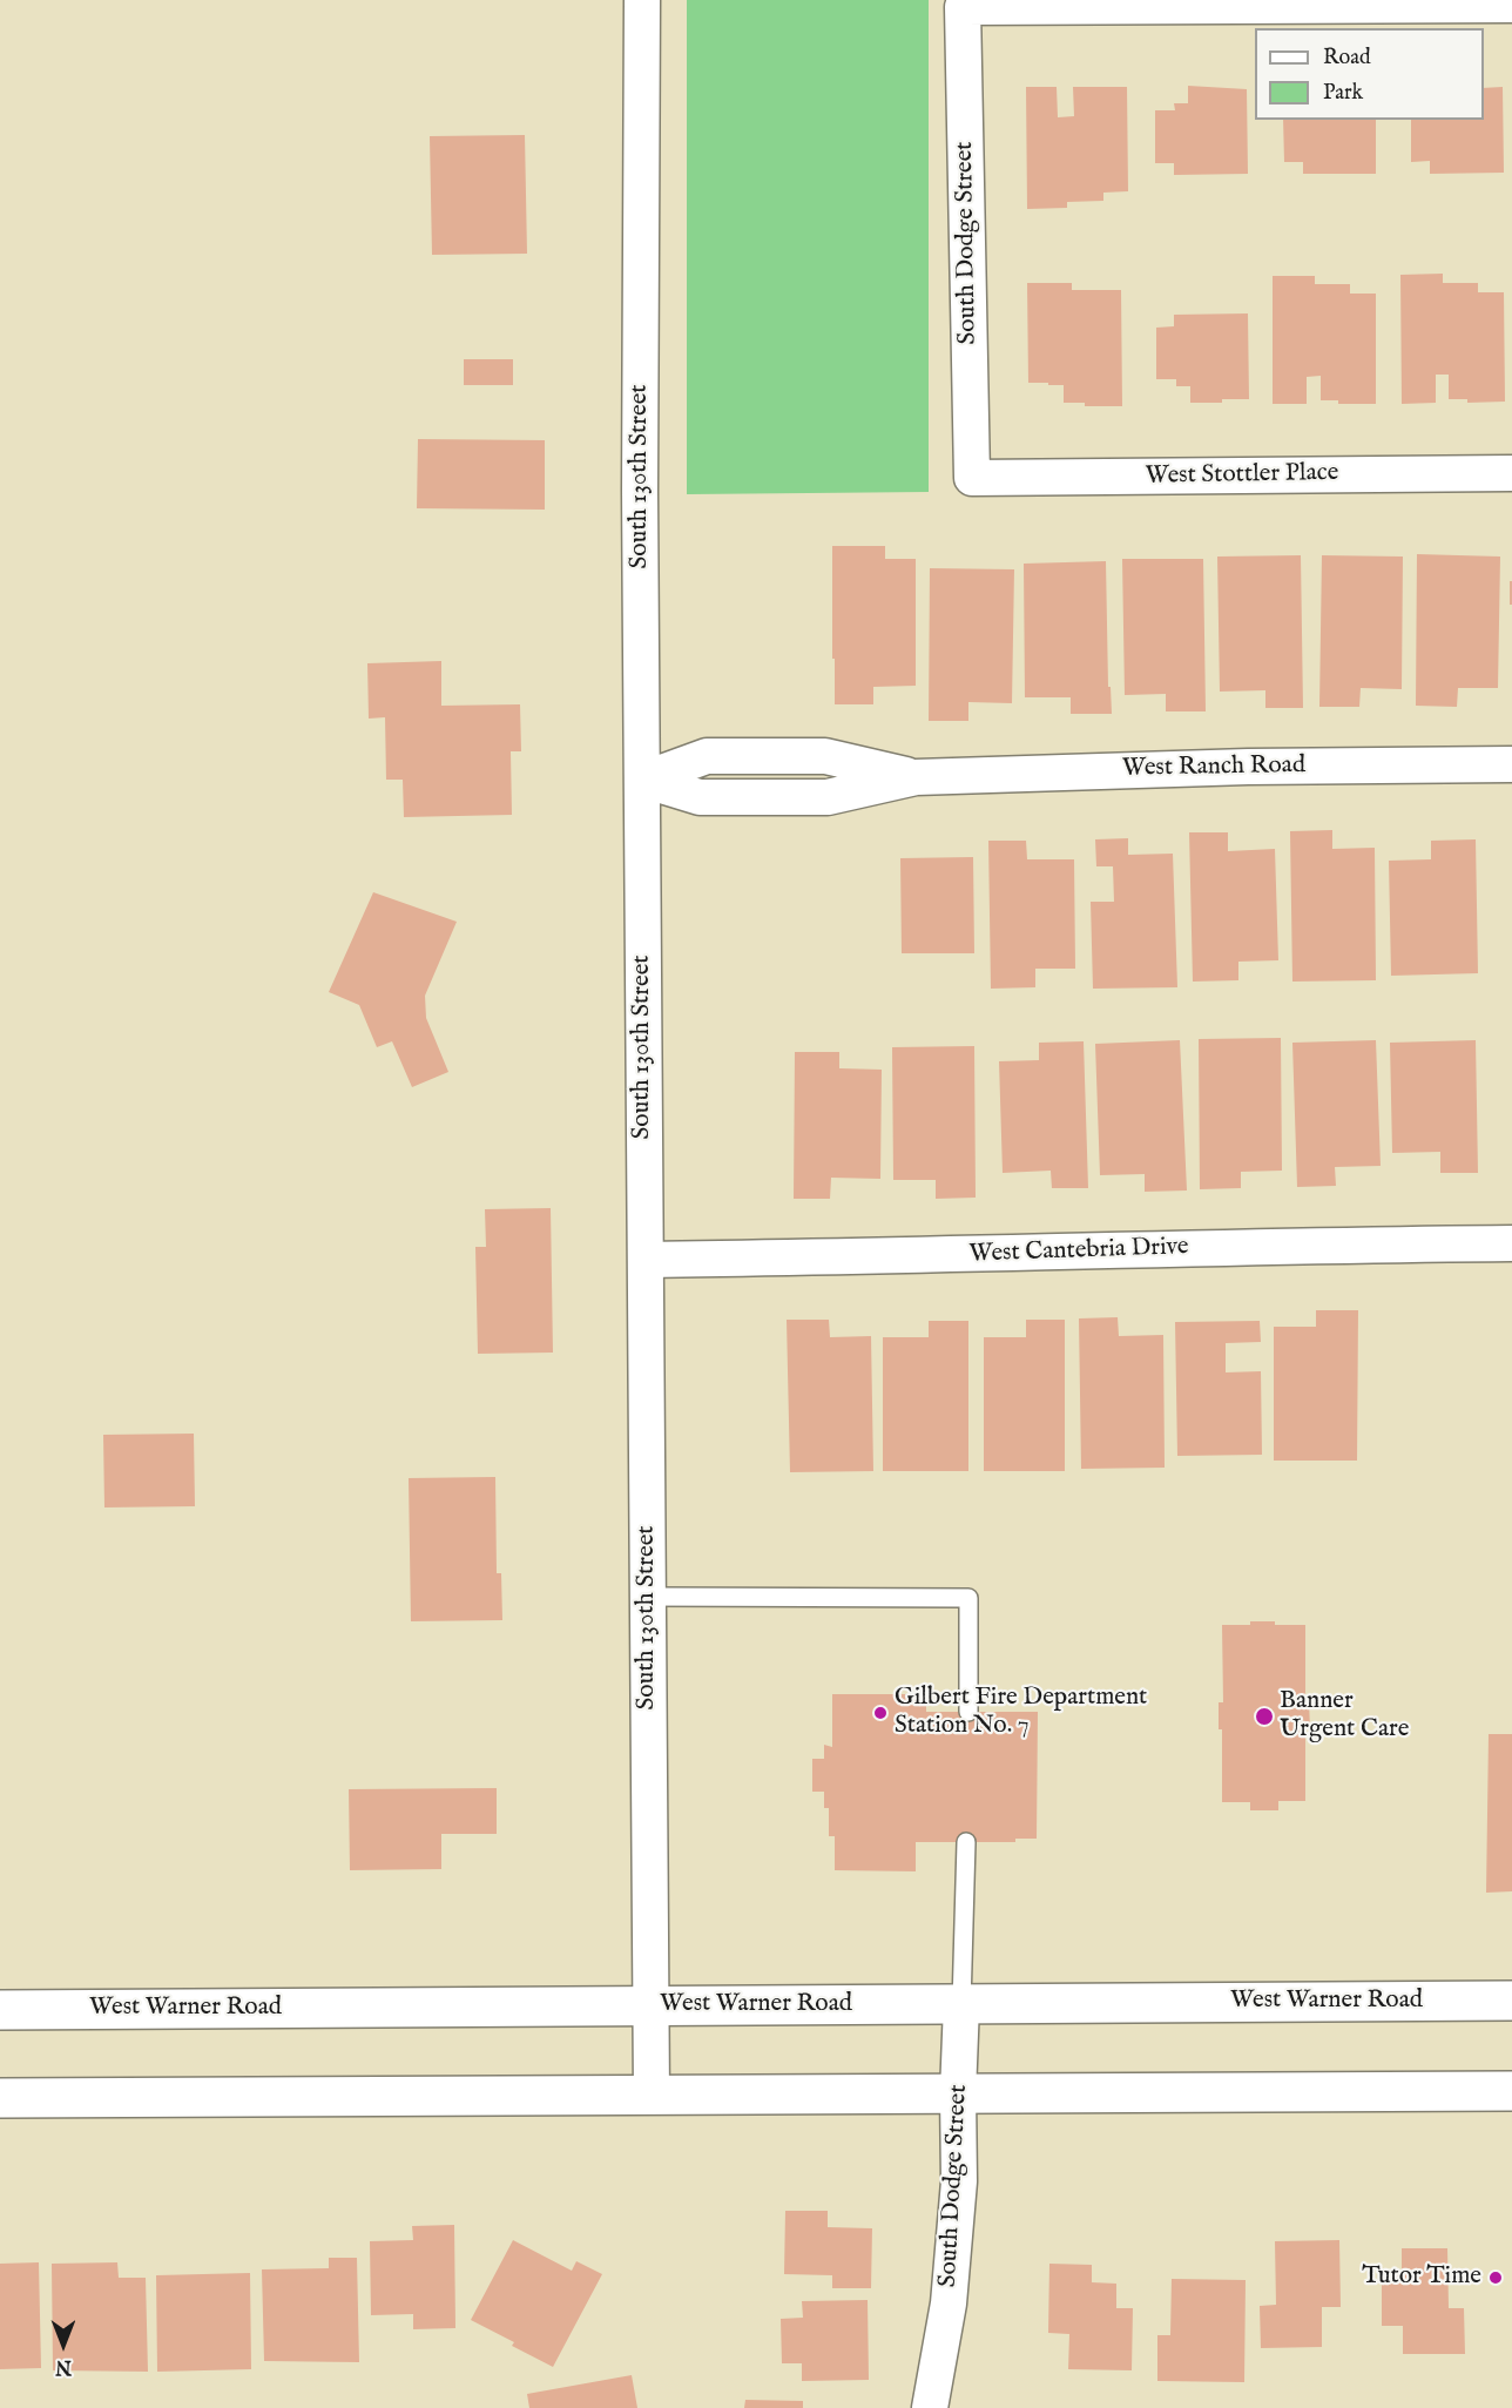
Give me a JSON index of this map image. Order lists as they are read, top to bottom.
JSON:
{
  "streets": {
    "main road": ["West Warner Road"],
    "street": [
      "South Dodge Street",
      "West Stottler Place",
      "South 130th Street",
      "West Ranch Road",
      "West Cantebria Drive"
    ]
  },
  "crossings": [
    ["South Dodge Street", "West Stottler Place"],
    ["South Dodge Street", "West Warner Road"],
    ["South 130th Street", "West Ranch Road"],
    ["South 130th Street", "West Cantebria Drive"],
    ["South 130th Street", "West Warner Road"]
  ],
  "places": ["Gilbert Fire Department Station No. 7", "Banner Urgent Care", "Tutor Time"],
  "legend": ["Road", "Park"],
  "north": "bottom"
}
